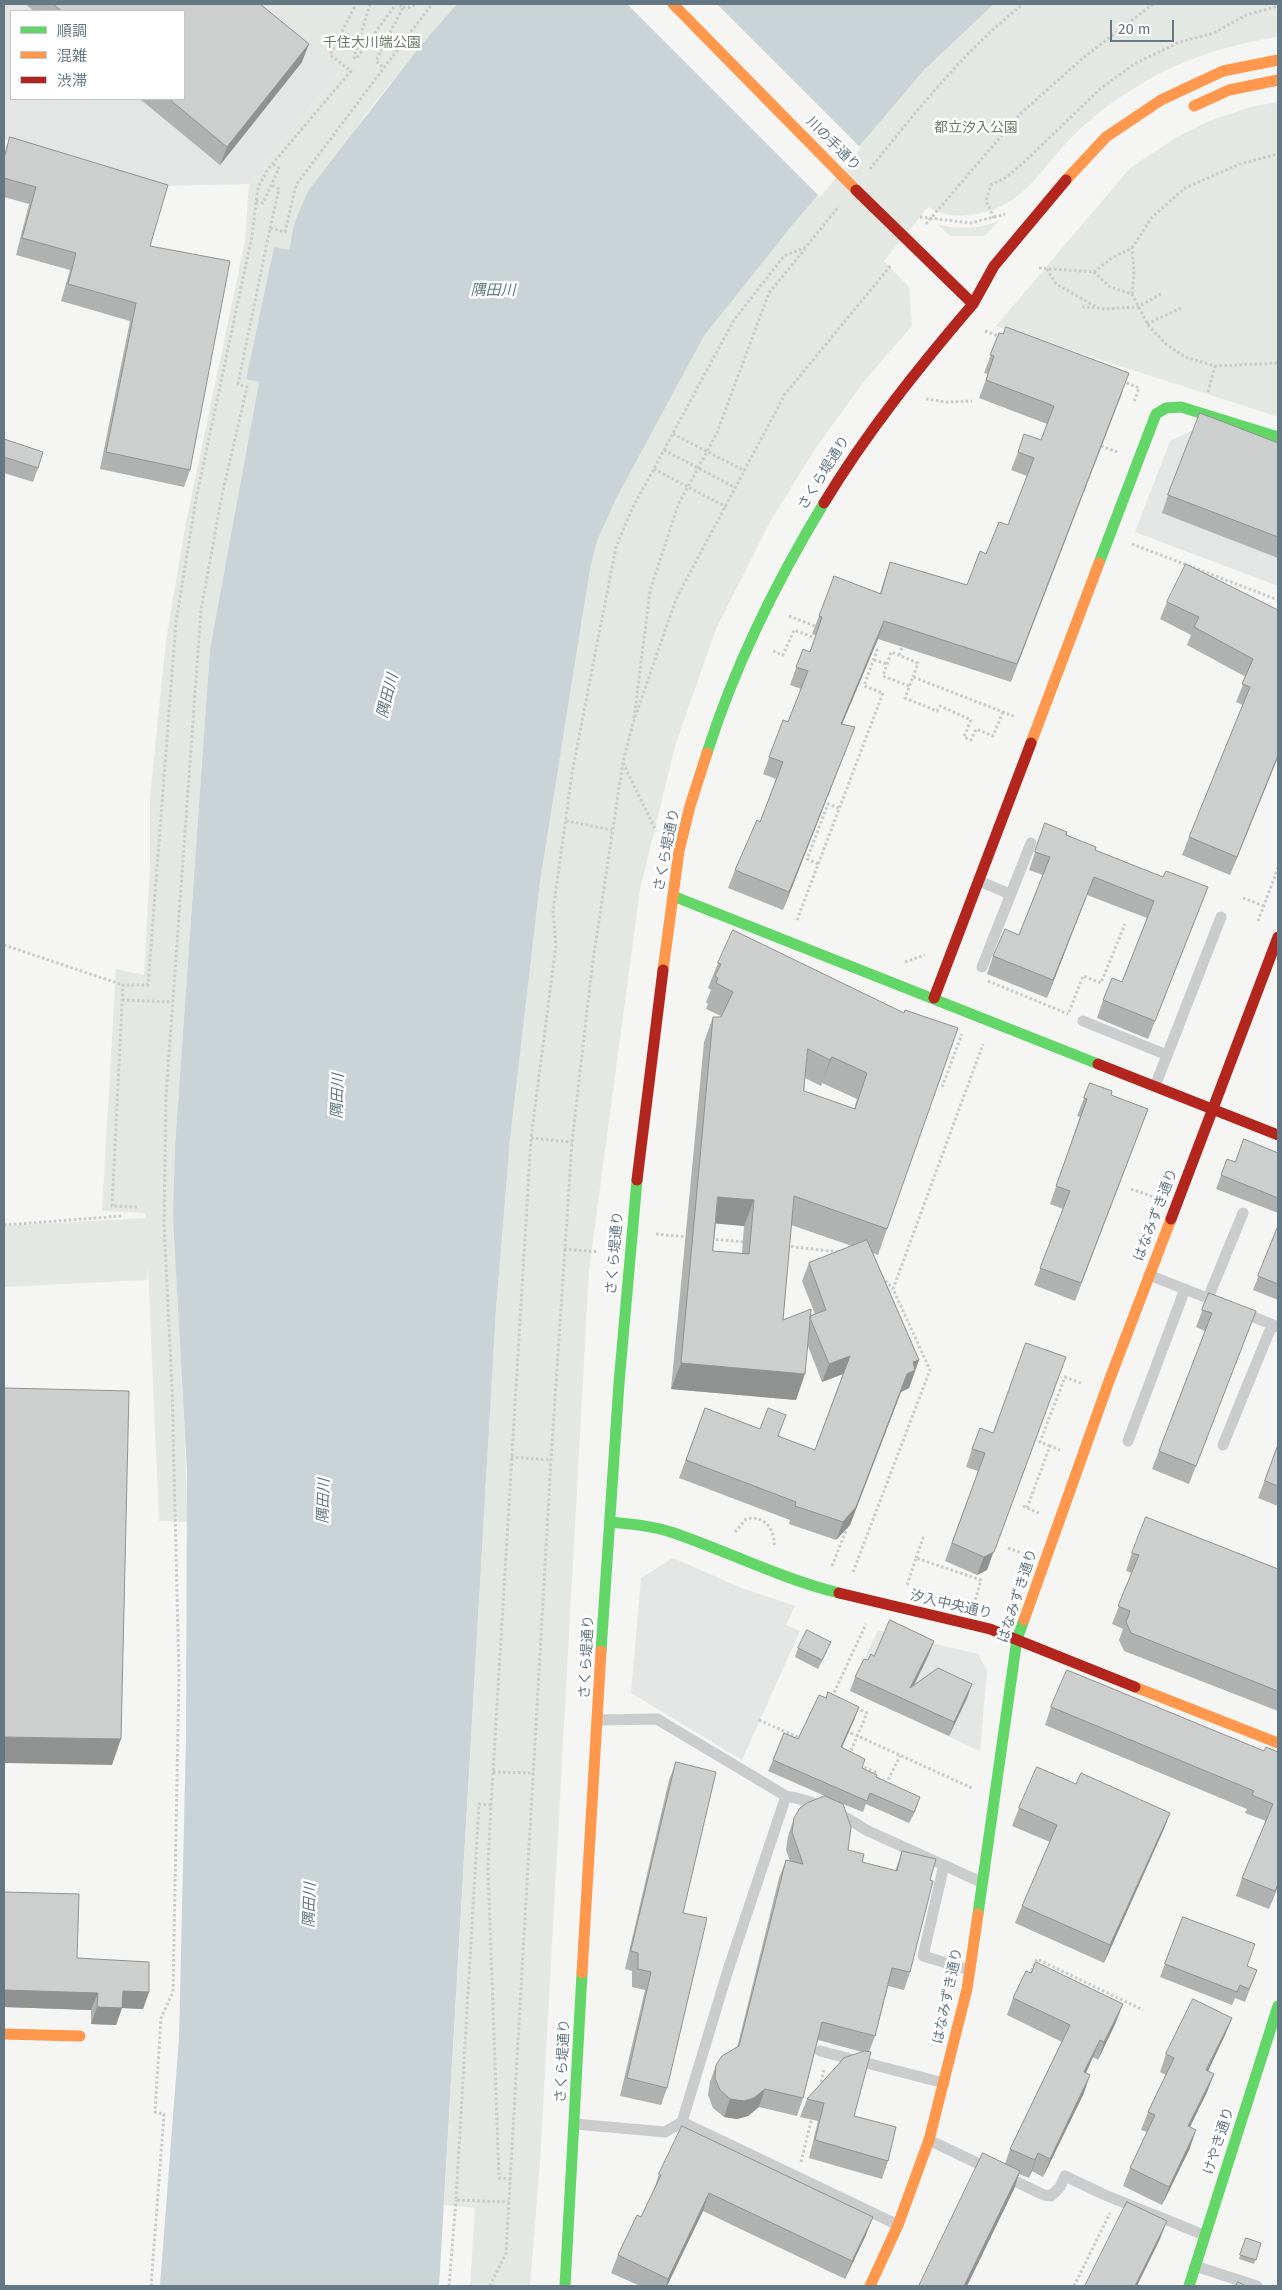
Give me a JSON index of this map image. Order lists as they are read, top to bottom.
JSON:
{
  "streets": {
    "street": [
      "川の手通り",
      "さくら堤通り",
      "はなみずき通り",
      "汐入中央通り",
      "けやき通り"
    ]
  },
  "crossings": [
    ["川の手通り", "さくら堤通り"],
    ["さくら堤通り", "汐入中央通り"],
    ["はなみずき通り", "汐入中央通り"]
  ],
  "water": ["隅田川"],
  "parks": ["千住大川端公園", "都立汐入公園"],
  "legend": ["順調", "混雑", "渋滞"],
  "scale_bar": "20 m"
}
